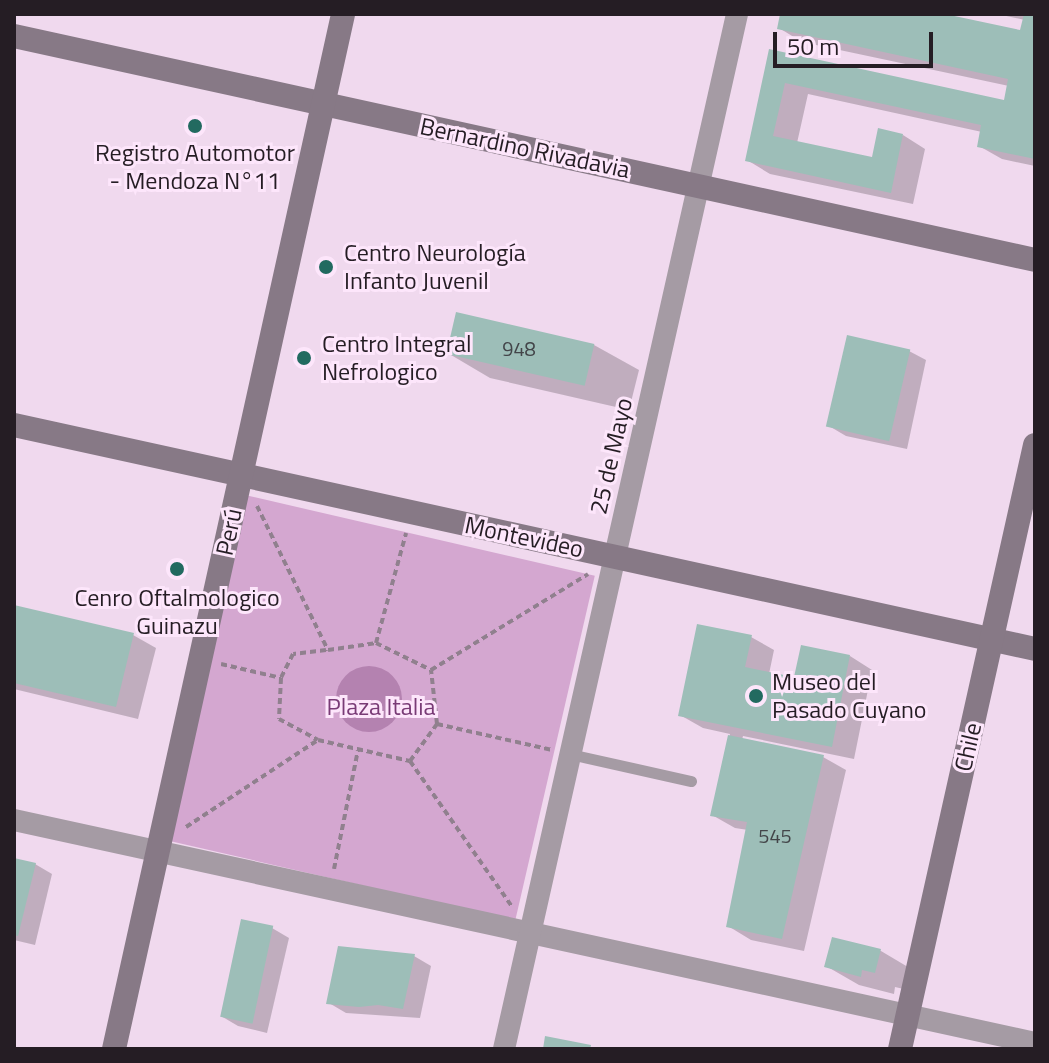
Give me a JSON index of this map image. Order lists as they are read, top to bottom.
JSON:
{
  "streets": {
    "street": [
      "Bernardino Rivadavia",
      "25 de Mayo",
      "Perú",
      "Montevideo",
      "Chile"
    ]
  },
  "crossings": [
    ["Bernardino Rivadavia", "25 de Mayo"],
    ["Bernardino Rivadavia", "Perú"],
    ["25 de Mayo", "Montevideo"],
    ["Perú", "Montevideo"],
    ["Montevideo", "Chile"]
  ],
  "parks": ["Plaza Italia"],
  "places": [
    "Registro Automotor - Mendoza N°11",
    "Centro Neurología Infanto Juvenil",
    "Centro Integral Nefrologico",
    "Cenro Oftalmologico Guinazu",
    "Museo del Pasado Cuyano"
  ],
  "house_numbers": ["948", "545"],
  "scale_bar": "50 m"
}
